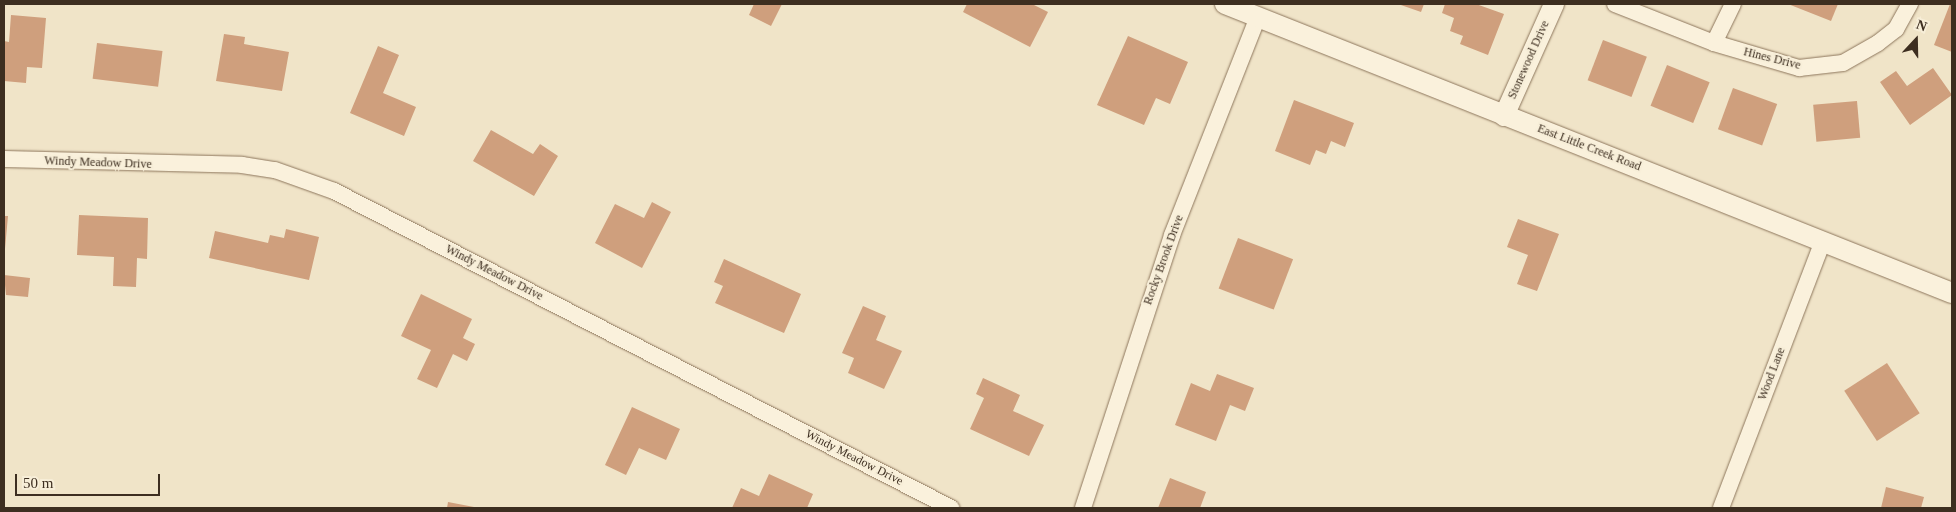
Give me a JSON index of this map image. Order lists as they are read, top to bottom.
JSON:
{
  "streets": {
    "street": [
      "Hines Drive",
      "Stonewood Drive",
      "East Little Creek Road",
      "Windy Meadow Drive",
      "Rocky Brook Drive",
      "Wood Lane"
    ]
  },
  "crossings": [
    ["Stonewood Drive", "East Little Creek Road"],
    ["East Little Creek Road", "Rocky Brook Drive"],
    ["East Little Creek Road", "Wood Lane"]
  ],
  "scale_bar": "50 m",
  "north": "top"
}
